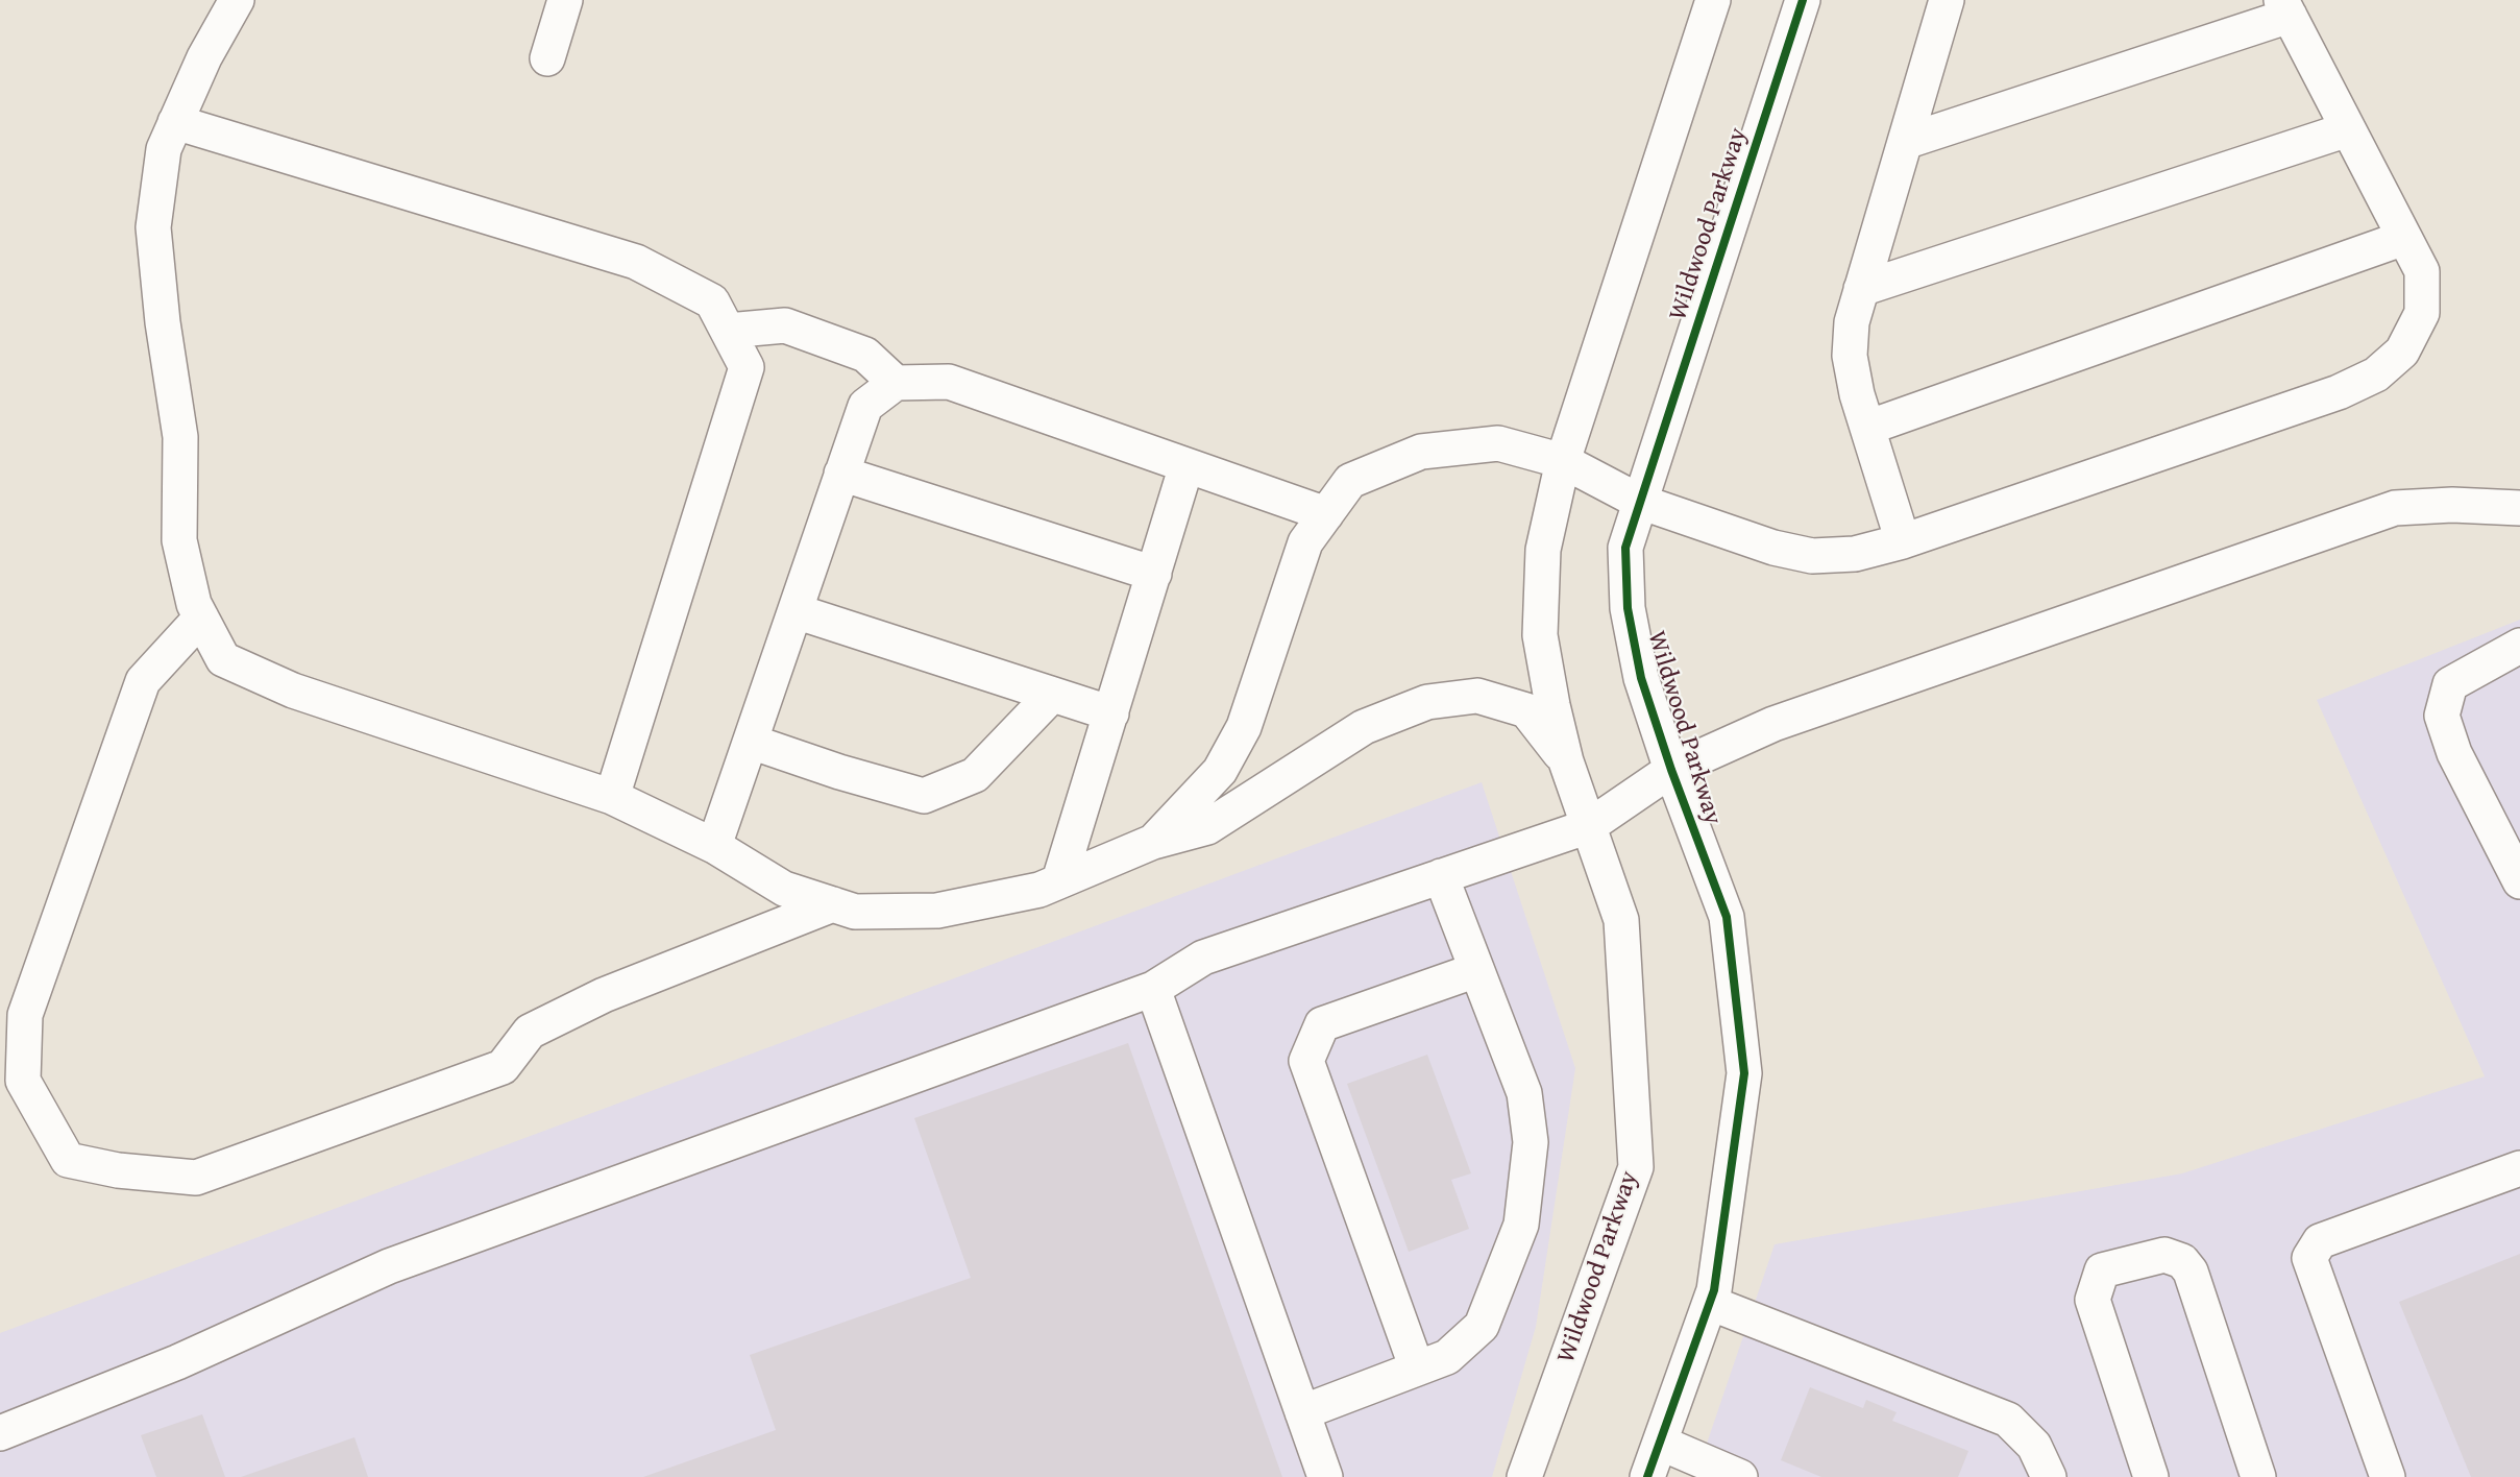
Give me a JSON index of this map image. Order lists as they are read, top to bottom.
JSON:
{
  "streets": {
    "street": ["Wildwood Parkway"]
  }
}
